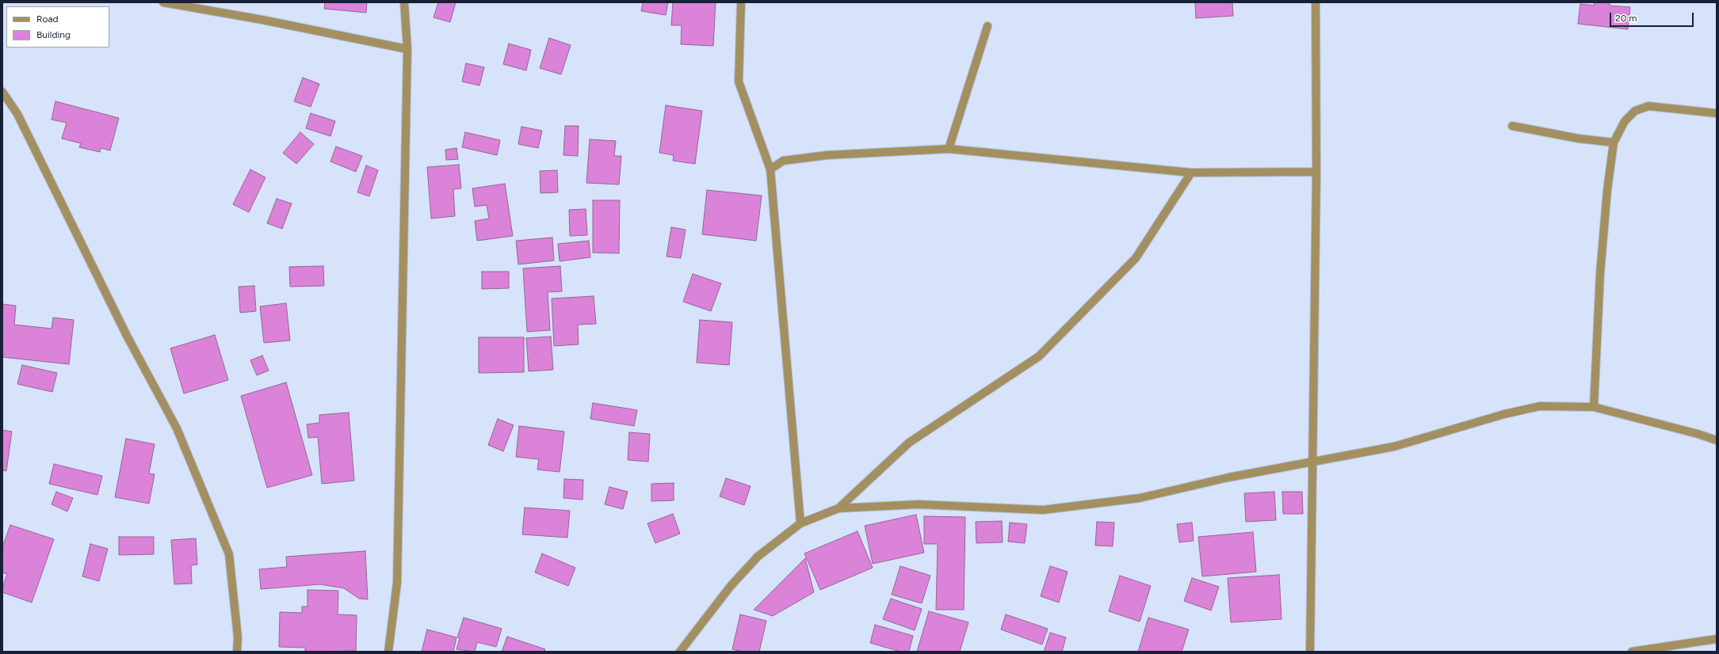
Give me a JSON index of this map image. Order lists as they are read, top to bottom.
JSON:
{
  "legend": ["Road", "Building"],
  "scale_bar": "20 m"
}
